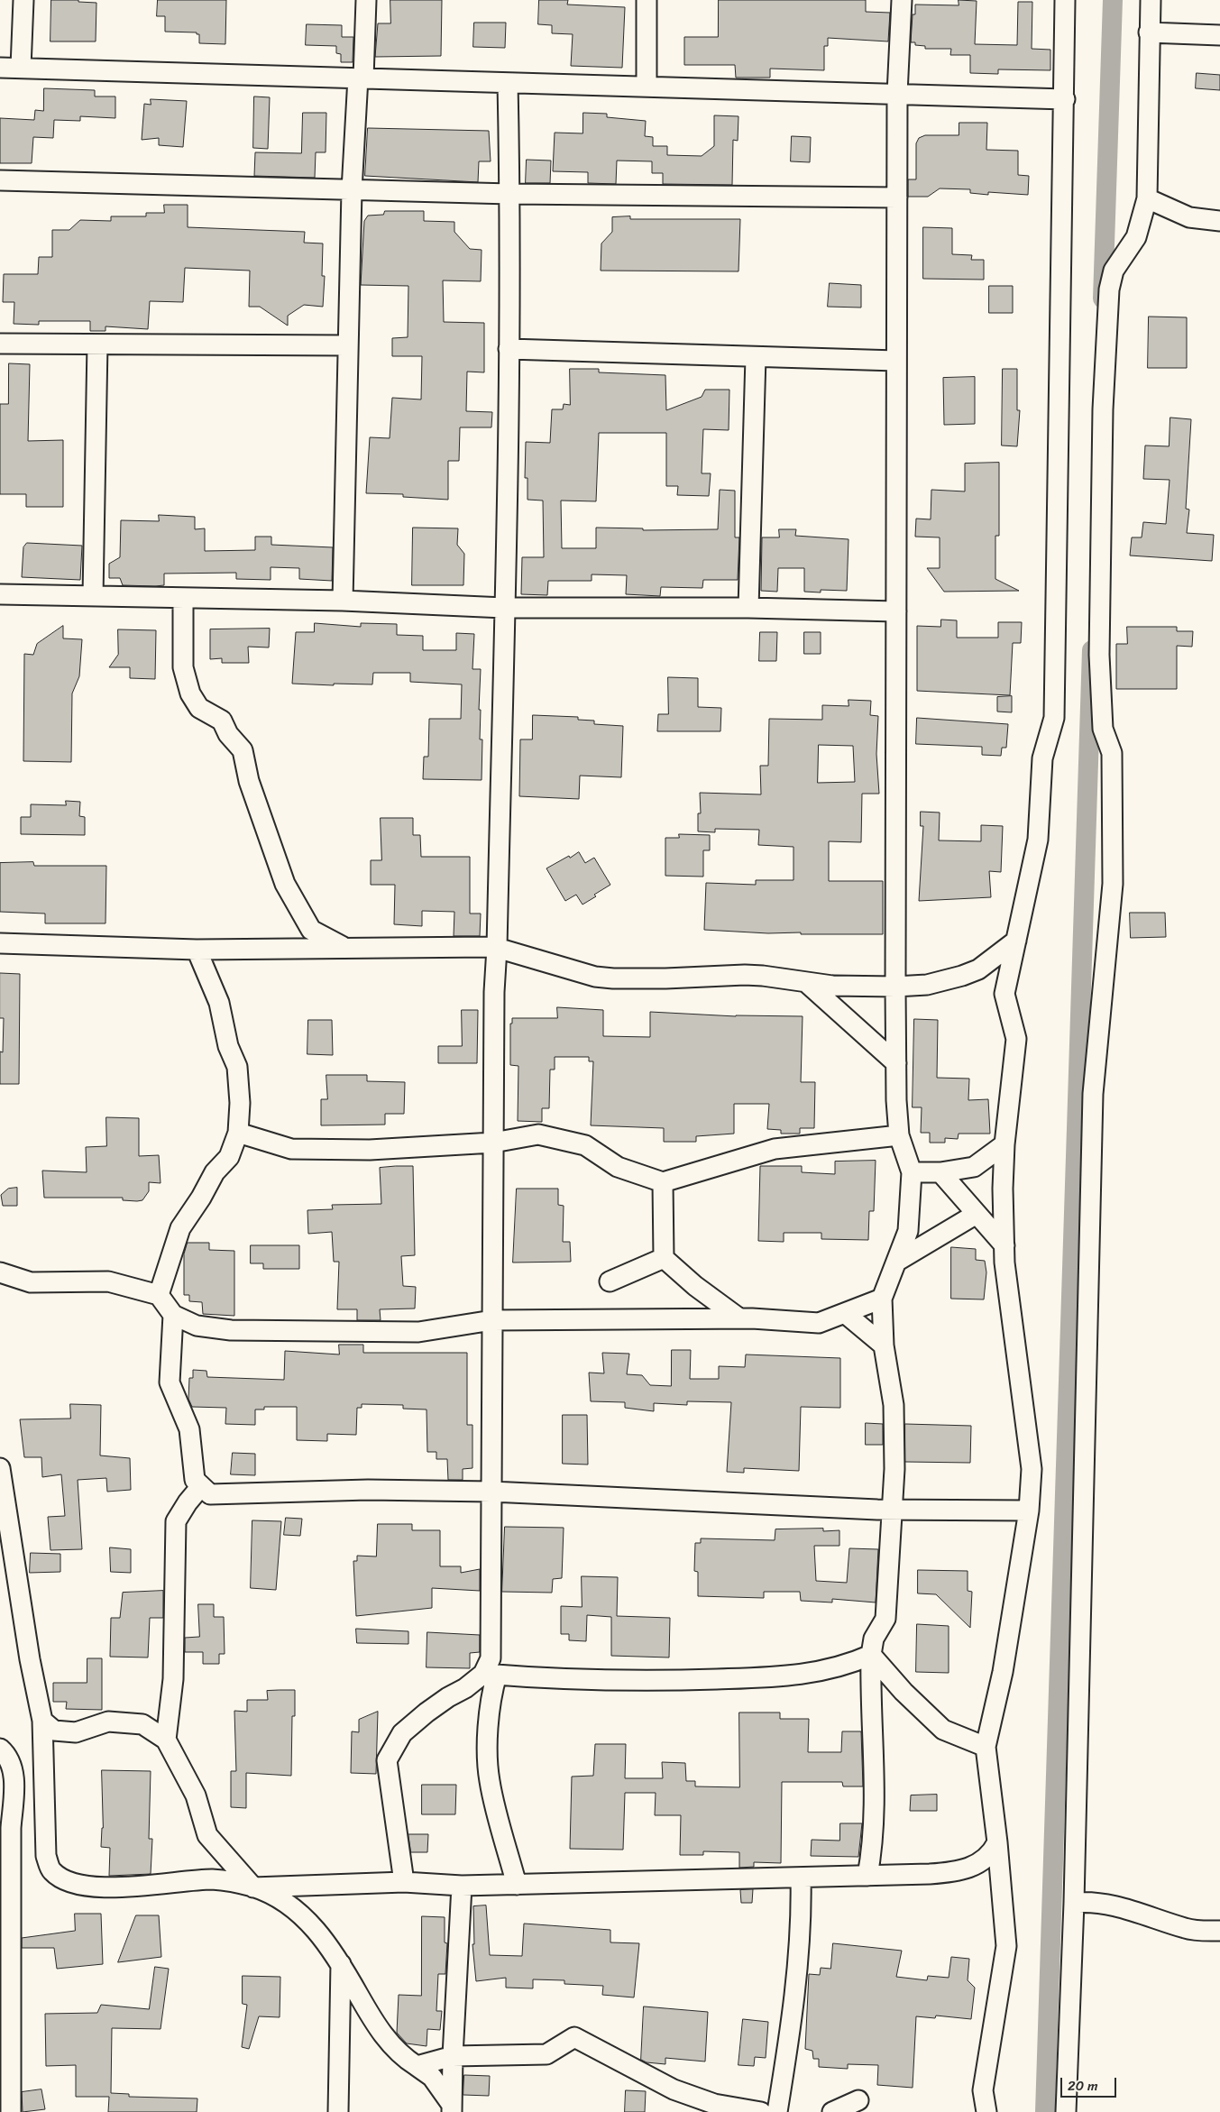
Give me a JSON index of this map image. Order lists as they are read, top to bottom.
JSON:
{
  "scale_bar": "20 m"
}
